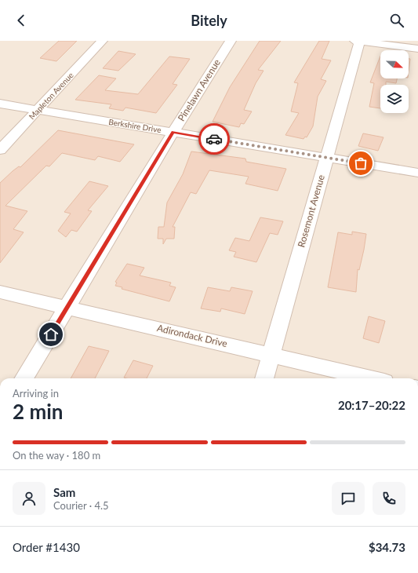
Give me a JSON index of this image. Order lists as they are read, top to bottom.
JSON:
{
  "streets": {
    "street": [
      "Pinelawn Avenue",
      "Mapleton Avenue",
      "Berkshire Drive",
      "Rosemont Avenue",
      "Adirondack Drive"
    ]
  },
  "crossings": [
    ["Pinelawn Avenue", "Berkshire Drive"],
    ["Pinelawn Avenue", "Adirondack Drive"],
    ["Mapleton Avenue", "Berkshire Drive"],
    ["Berkshire Drive", "Rosemont Avenue"],
    ["Rosemont Avenue", "Adirondack Drive"]
  ],
  "north": "right",
  "page": {
    "header": "Bitely",
    "heading": ["2 min", "Arriving in", "20:17–20:22"],
    "panel": [
      "Sam",
      "Courier · 4.5",
      "Order #1430",
      "$34.73"
    ],
    "bar": "On the way · 180 m"
  }
}
